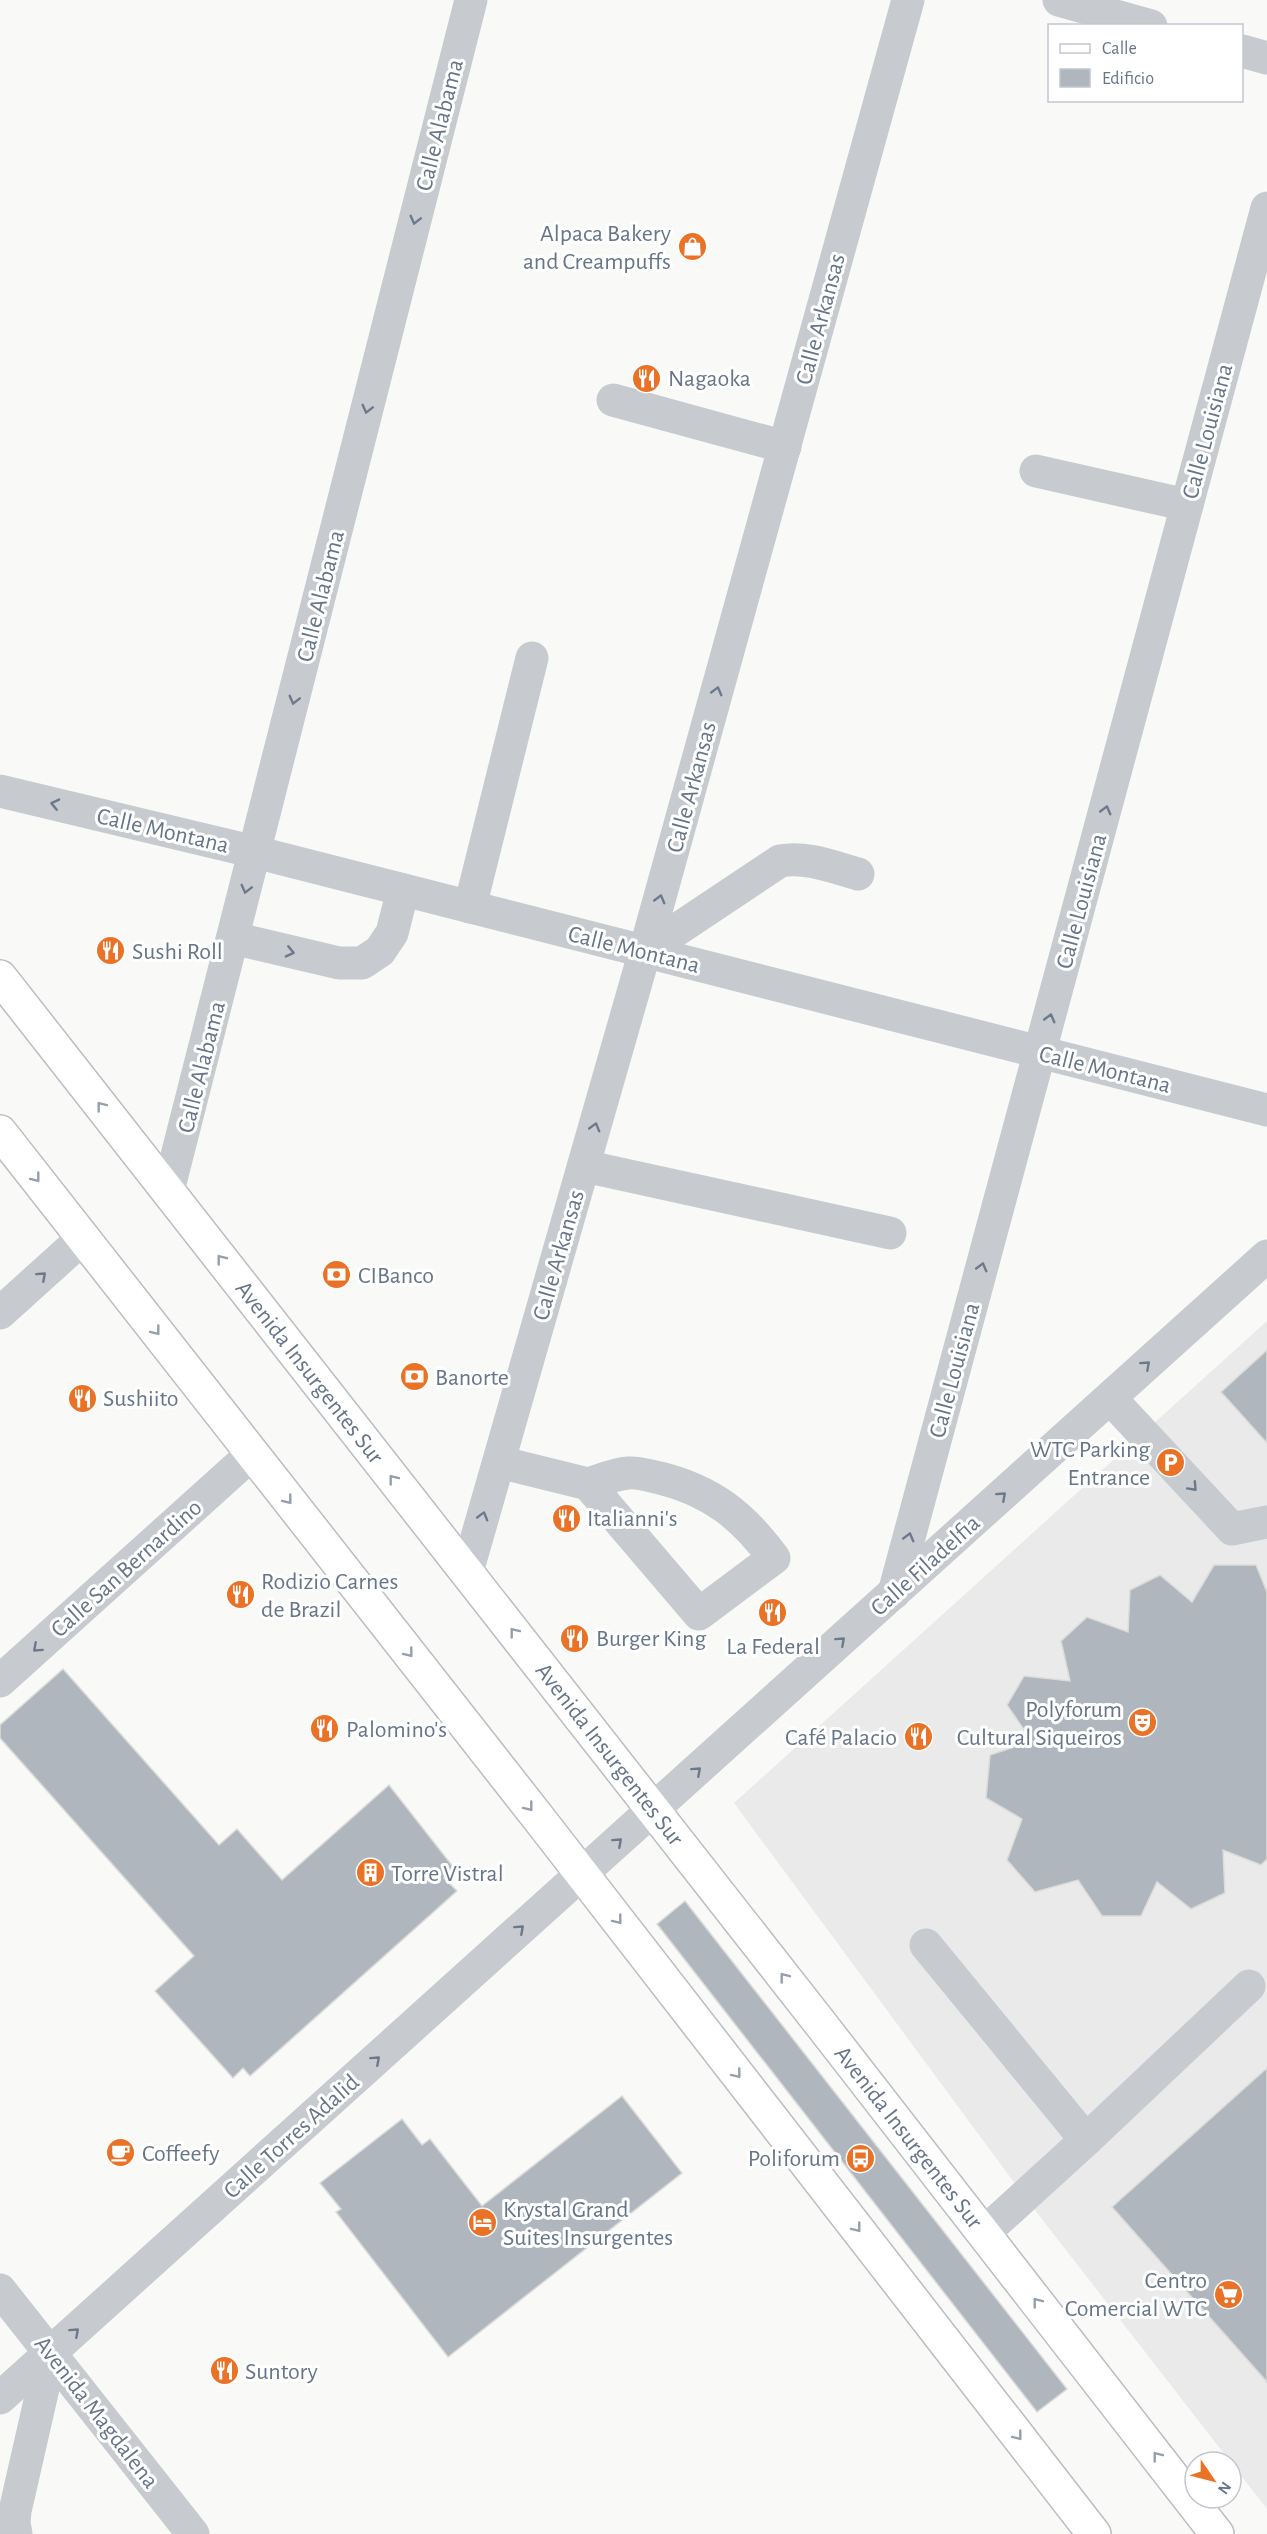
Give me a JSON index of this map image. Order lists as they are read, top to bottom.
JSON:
{
  "streets": {
    "main road": ["Avenida Insurgentes Sur"],
    "street": [
      "Calle Alabama",
      "Calle Arkansas",
      "Calle Louisiana",
      "Calle Montana",
      "Calle Filadelfia",
      "Calle San Bernardino",
      "Calle Torres Adalid",
      "Avenida Magdalena"
    ]
  },
  "crossings": [
    ["Calle Alabama", "Calle Montana"],
    ["Calle Alabama", "Avenida Insurgentes Sur"],
    ["Calle Arkansas", "Calle Montana"],
    ["Calle Arkansas", "Avenida Insurgentes Sur"],
    ["Calle Louisiana", "Calle Montana"],
    ["Calle Louisiana", "Calle Filadelfia"],
    ["Avenida Insurgentes Sur", "Calle Filadelfia"],
    ["Calle Filadelfia", "Calle Torres Adalid"],
    ["Calle Torres Adalid", "Avenida Magdalena"]
  ],
  "one_way": [
    "Calle Alabama",
    "Calle Arkansas",
    "Calle Louisiana",
    "Calle Filadelfia",
    "Calle San Bernardino",
    "Calle Torres Adalid"
  ],
  "places": {
    "shop": ["Alpaca Bakery and Creampuffs"],
    "restaurant": [
      "Nagaoka",
      "Sushi Roll",
      "Sushiito",
      "Italianni's",
      "Rodizio Carnes de Brazil",
      "La Federal",
      "Burger King",
      "Palomino's",
      "Café Palacio",
      "Suntory"
    ],
    "bank": ["CIBanco", "Banorte"],
    "parking": ["WTC Parking Entrance"],
    "theatre": ["Polyforum Cultural Siqueiros"],
    "building": ["Torre Vistral"],
    "cafe": ["Coffeefy"],
    "bus stop": ["Poliforum"],
    "hotel": ["Krystal Grand Suites Insurgentes"],
    "supermarket": ["Centro Comercial WTC"]
  },
  "legend": ["Calle", "Edificio"],
  "north": "bottom right"
}
